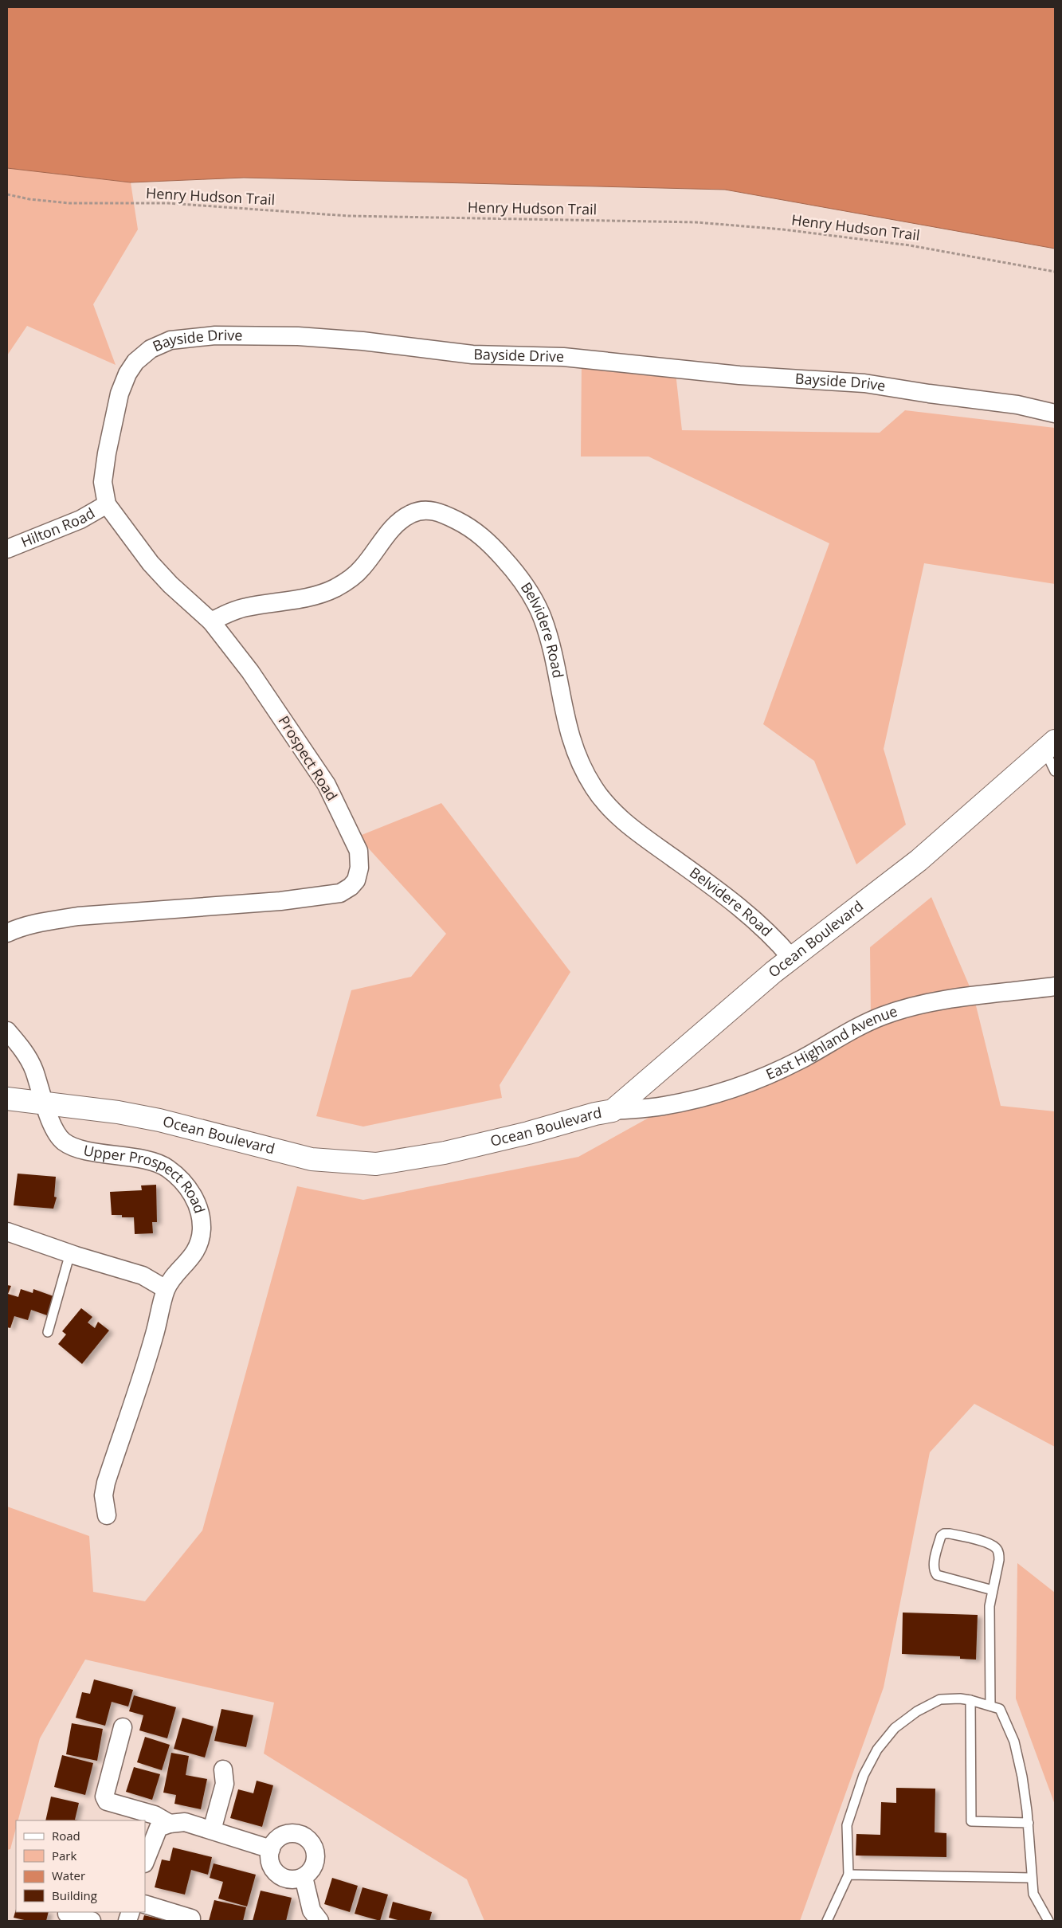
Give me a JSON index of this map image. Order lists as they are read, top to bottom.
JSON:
{
  "streets": {
    "street": [
      "Bayside Drive",
      "Hilton Road",
      "Belvidere Road",
      "Prospect Road",
      "Ocean Boulevard",
      "East Highland Avenue",
      "Upper Prospect Road"
    ],
    "path": ["Henry Hudson Trail"]
  },
  "crossings": [
    ["Bayside Drive", "Hilton Road"],
    ["Bayside Drive", "Prospect Road"],
    ["Hilton Road", "Prospect Road"],
    ["Belvidere Road", "Prospect Road"],
    ["Belvidere Road", "Ocean Boulevard"],
    ["Ocean Boulevard", "East Highland Avenue"],
    ["Ocean Boulevard", "Upper Prospect Road"]
  ],
  "legend": [
    "Road",
    "Park",
    "Water",
    "Building"
  ]
}
